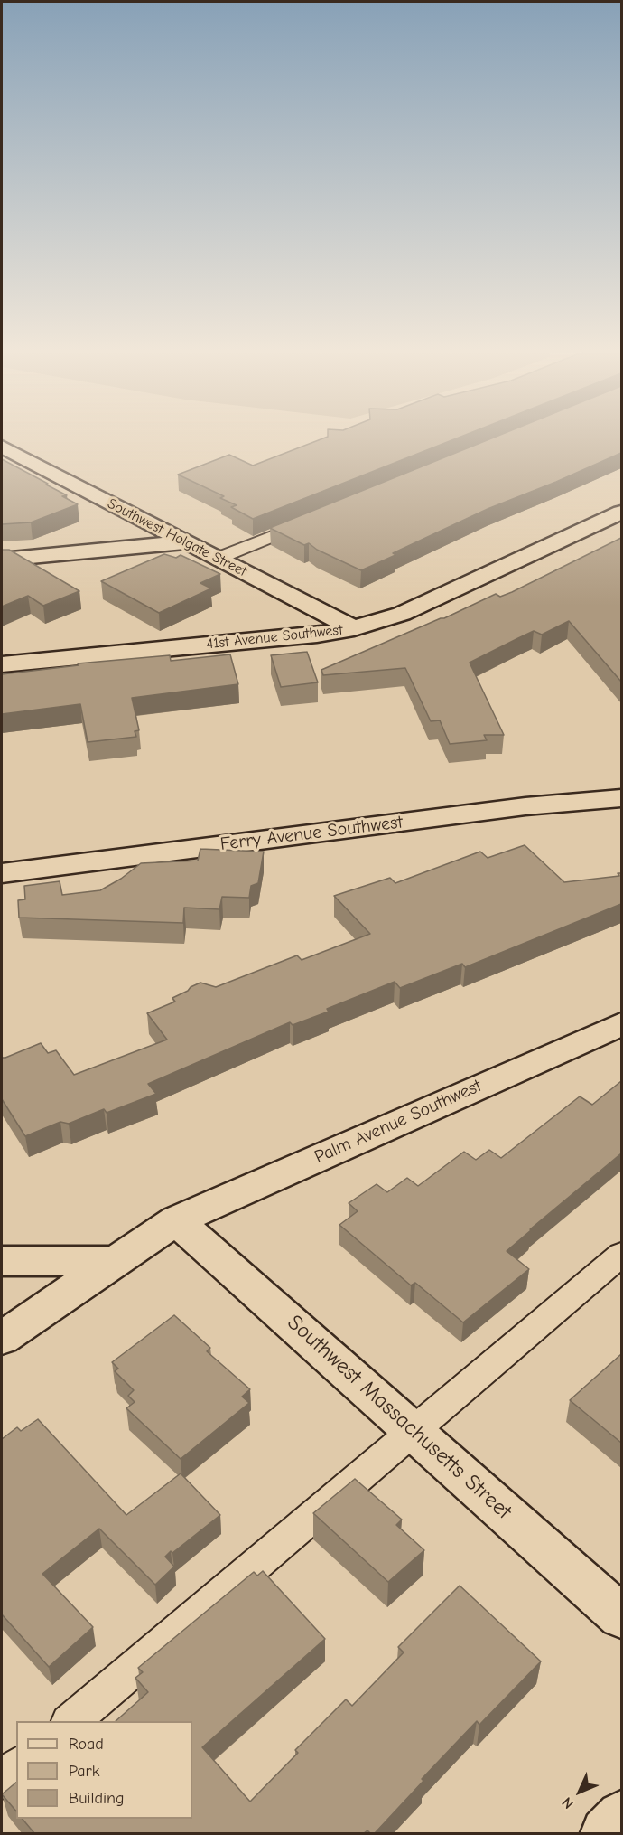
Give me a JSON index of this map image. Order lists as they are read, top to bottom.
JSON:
{
  "streets": {
    "street": [
      "Southwest Holgate Street",
      "41st Avenue Southwest",
      "Ferry Avenue Southwest",
      "Palm Avenue Southwest",
      "Southwest Massachusetts Street"
    ]
  },
  "crossings": [
    ["Southwest Holgate Street", "41st Avenue Southwest"],
    ["Palm Avenue Southwest", "Southwest Massachusetts Street"]
  ],
  "legend": ["Road", "Park", "Building"],
  "north": "bottom left"
}
